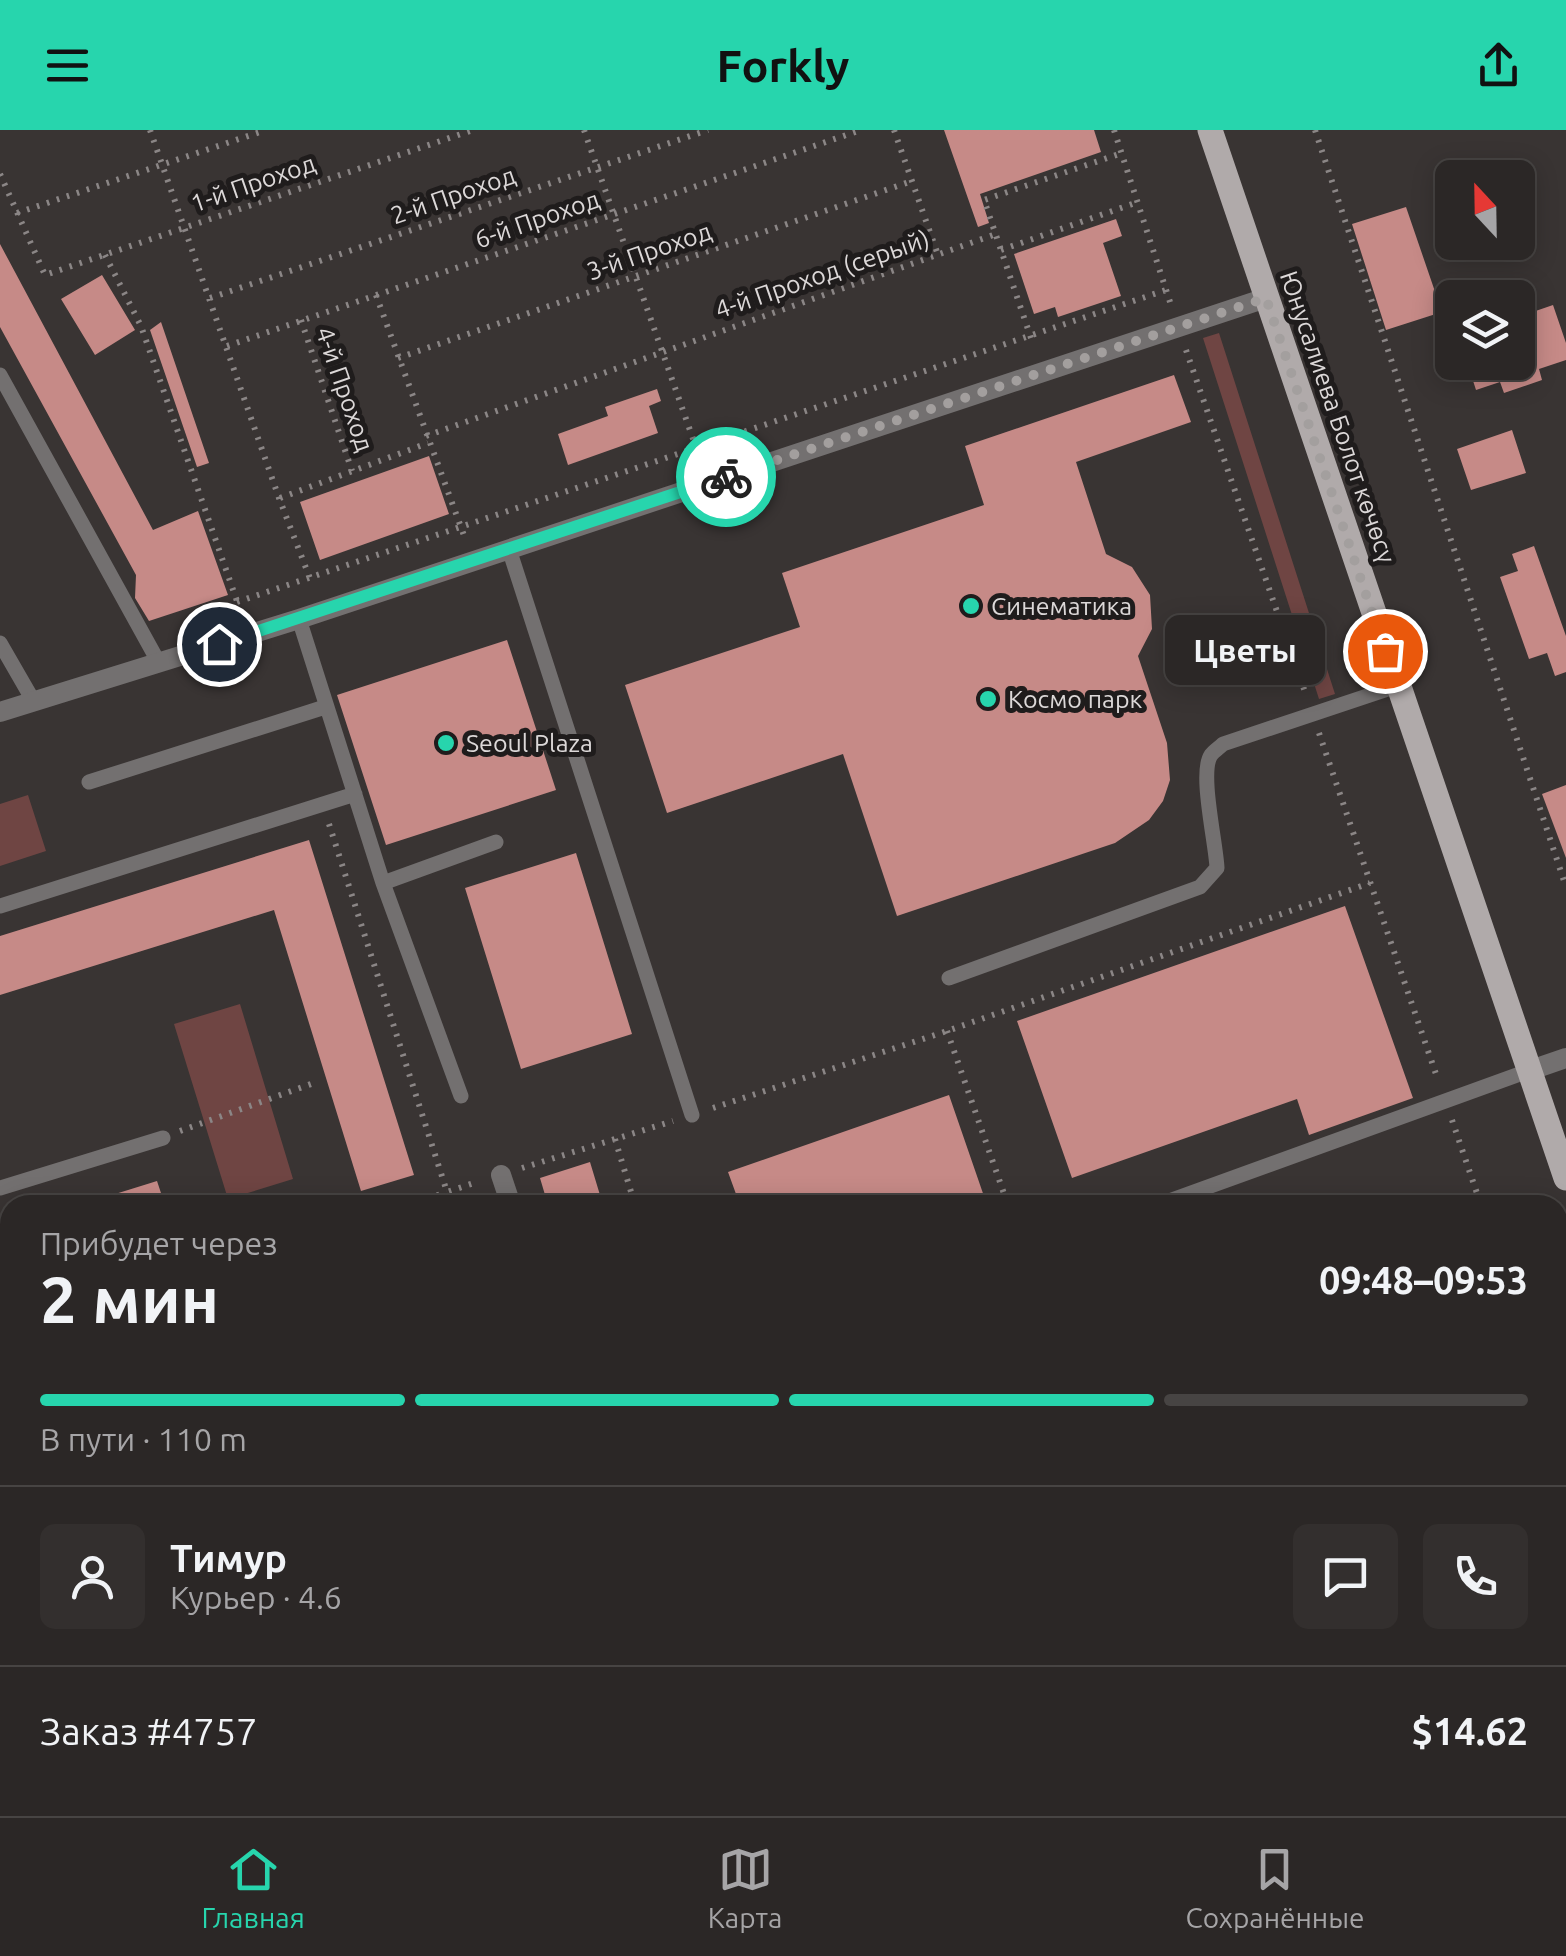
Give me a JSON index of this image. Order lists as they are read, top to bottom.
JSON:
{
  "streets": {
    "main road": ["Юнусалиева Болот көчөсү"],
    "path": [
      "1-й Проход",
      "2-й Проход",
      "6-й Проход",
      "3-й Проход",
      "4-й Проход (серый)",
      "4-й Проход"
    ]
  },
  "crossings": [
    ["6-й Проход", "4-й Проход"],
    ["4-й Проход (серый)", "4-й Проход"]
  ],
  "places": [
    "Синематика",
    "Цветы",
    "Космо парк",
    "Seoul Plaza"
  ],
  "north": "top",
  "page": {
    "header": "Forkly",
    "bubble": "Цветы",
    "heading": ["2 мин", "Прибудет через", "09:48–09:53"],
    "panel": [
      "Тимур",
      "Курьер · 4.6",
      "Заказ #4757",
      "$14.62"
    ],
    "bar": "В пути · 110 m",
    "tabs": ["Главная", "Карта", "Сохранённые"]
  }
}
